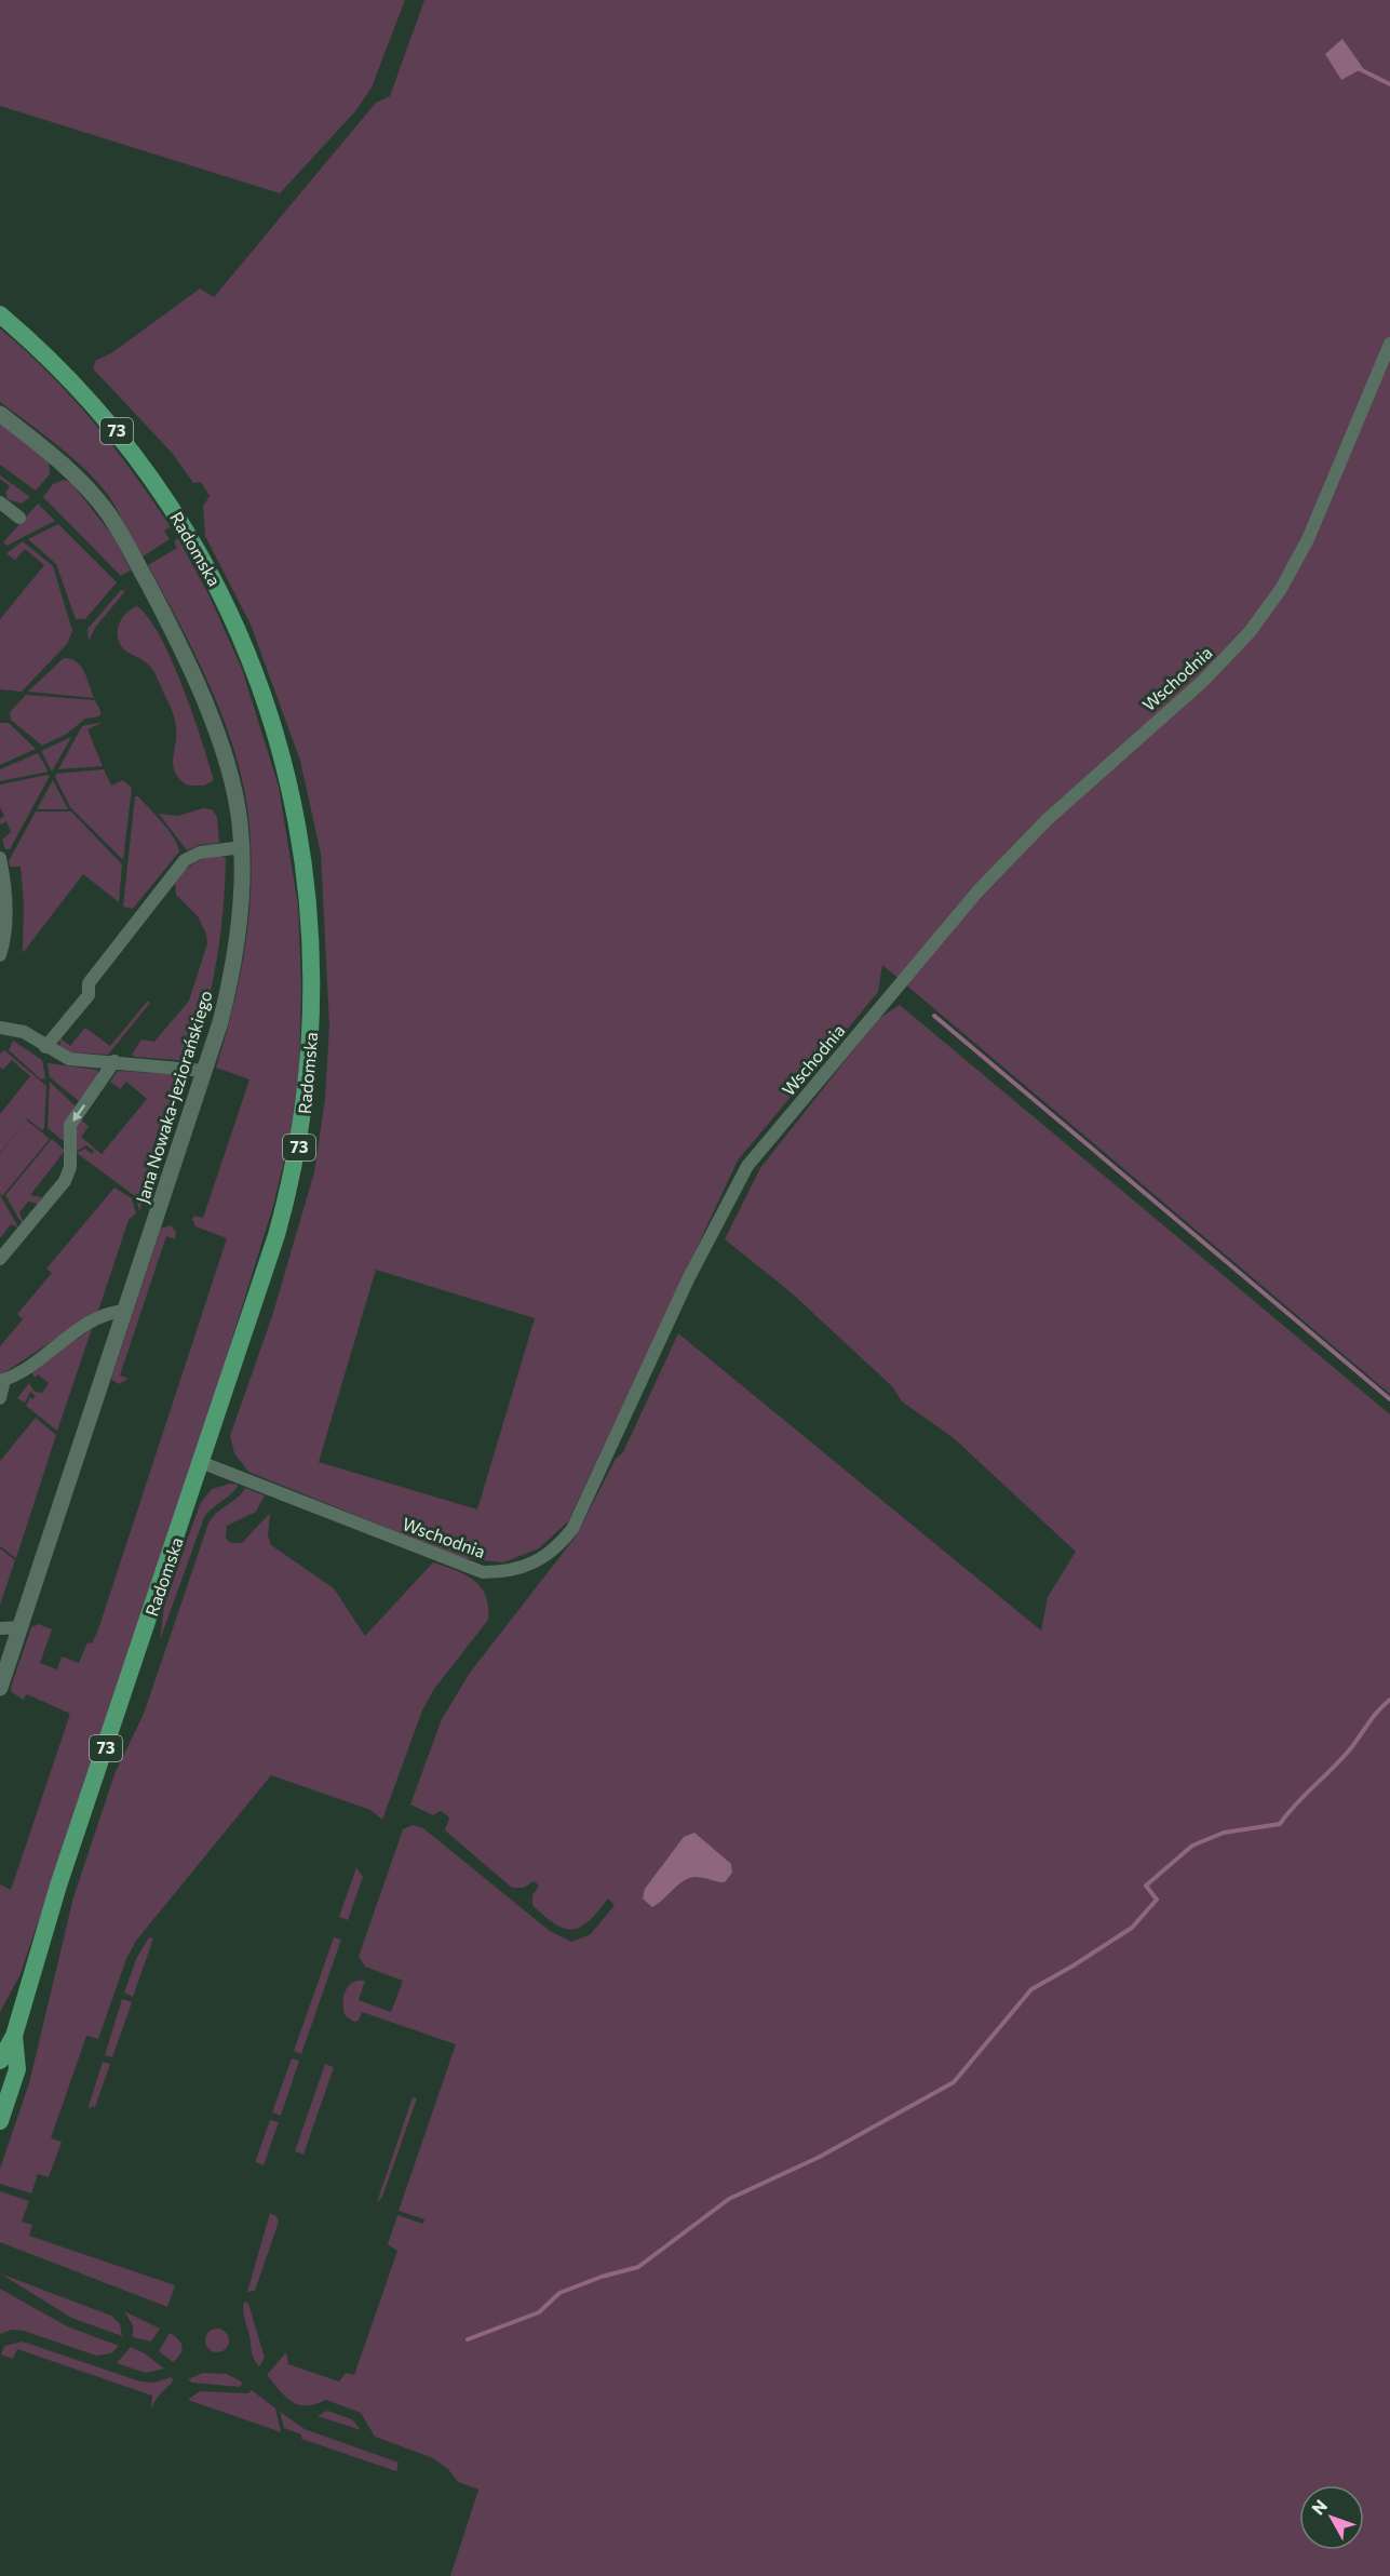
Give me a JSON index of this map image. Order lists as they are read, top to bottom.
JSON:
{
  "streets": {
    "main road": ["73", "Radomska"],
    "street": ["Wschodnia", "Jana Nowaka-Jeziorańskiego"]
  },
  "crossings": [
    ["Radomska", "Wschodnia"]
  ],
  "north": "top left"
}
